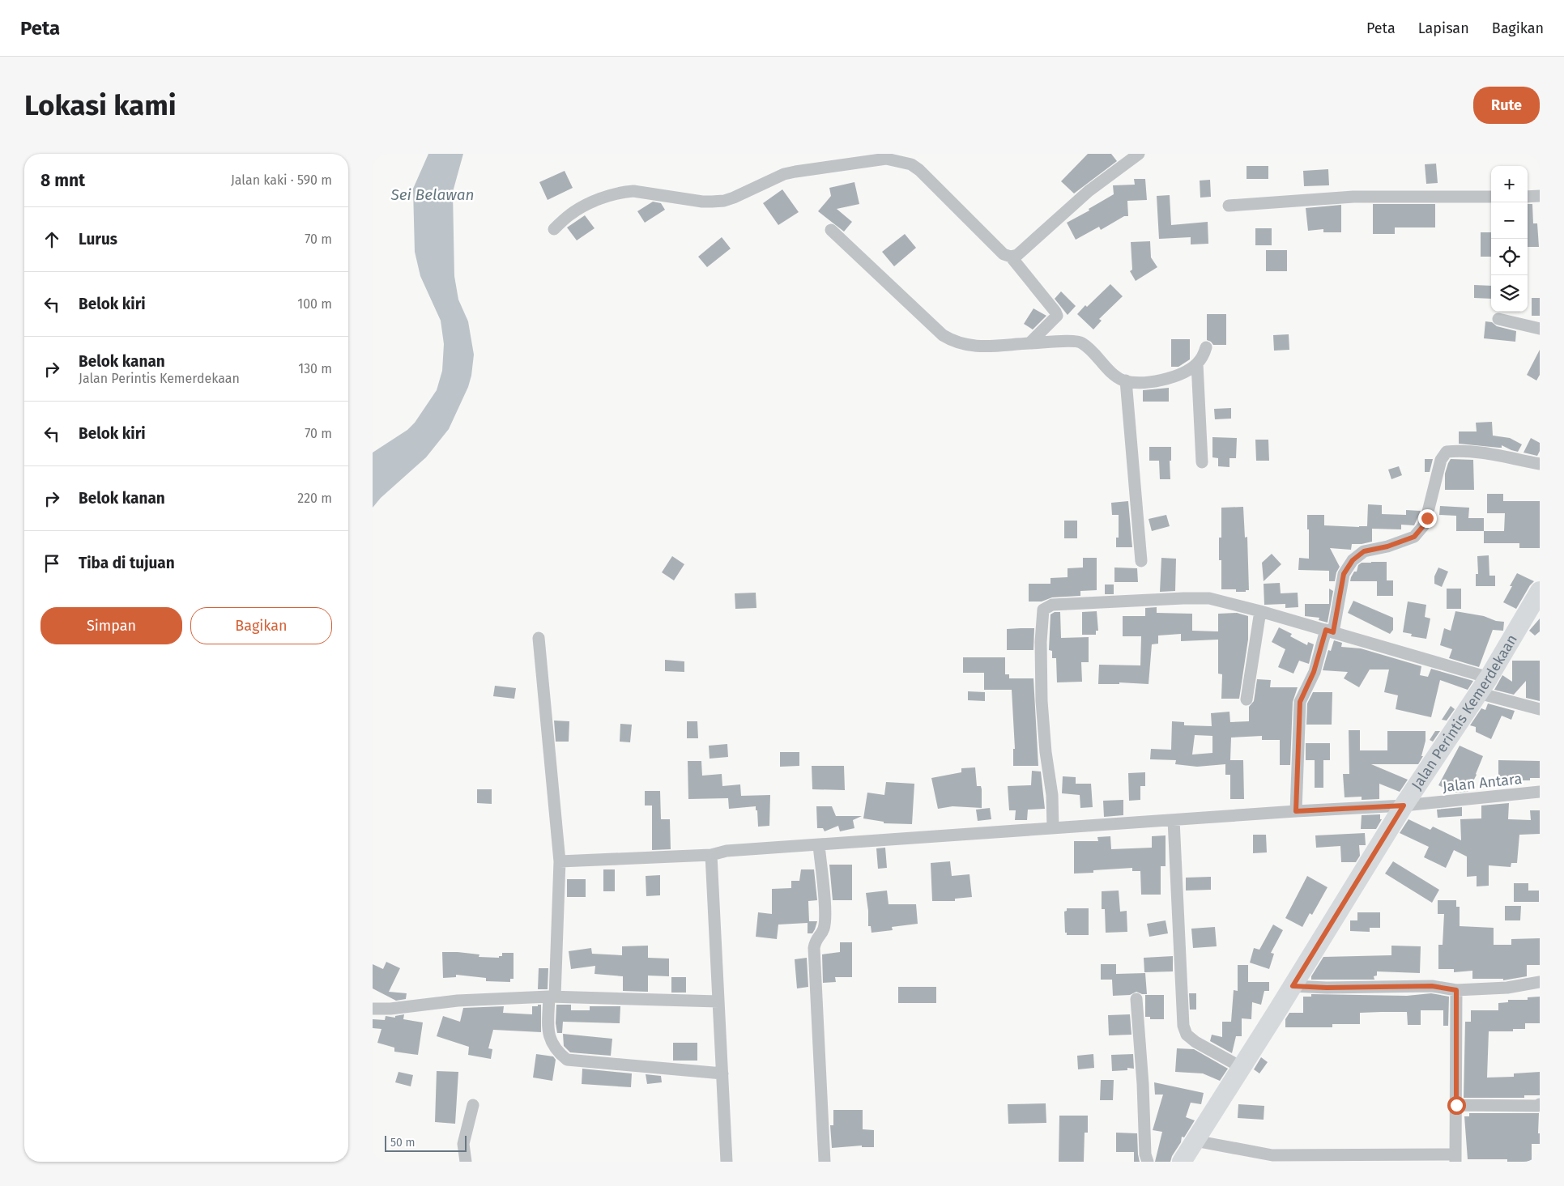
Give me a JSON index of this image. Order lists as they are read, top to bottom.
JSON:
{
  "streets": {
    "main road": ["Jalan Perintis Kemerdekaan"],
    "street": ["Jalan Antara"]
  },
  "crossings": [
    ["Jalan Perintis Kemerdekaan", "Jalan Antara"]
  ],
  "water": ["Sei Belawan"],
  "scale_bar": "50 m",
  "page": {
    "header": "Peta",
    "nav": ["Peta", "Lapisan", "Bagikan"],
    "buttons": [
      "Rute",
      ["Simpan", "Bagikan"]
    ],
    "title": "Lokasi kami",
    "heading": ["8 mnt", "Jalan kaki · 590 m"],
    "map_buttons": ["+", "−"],
    "list": [
      ["Lurus", "70 m"],
      ["Belok kiri", "100 m"],
      ["Belok kanan", "Jalan Perintis Kemerdekaan", "130 m"],
      ["Belok kiri", "70 m"],
      ["Belok kanan", "220 m"],
      "Tiba di tujuan"
    ],
    "scale": "50 m"
  }
}
